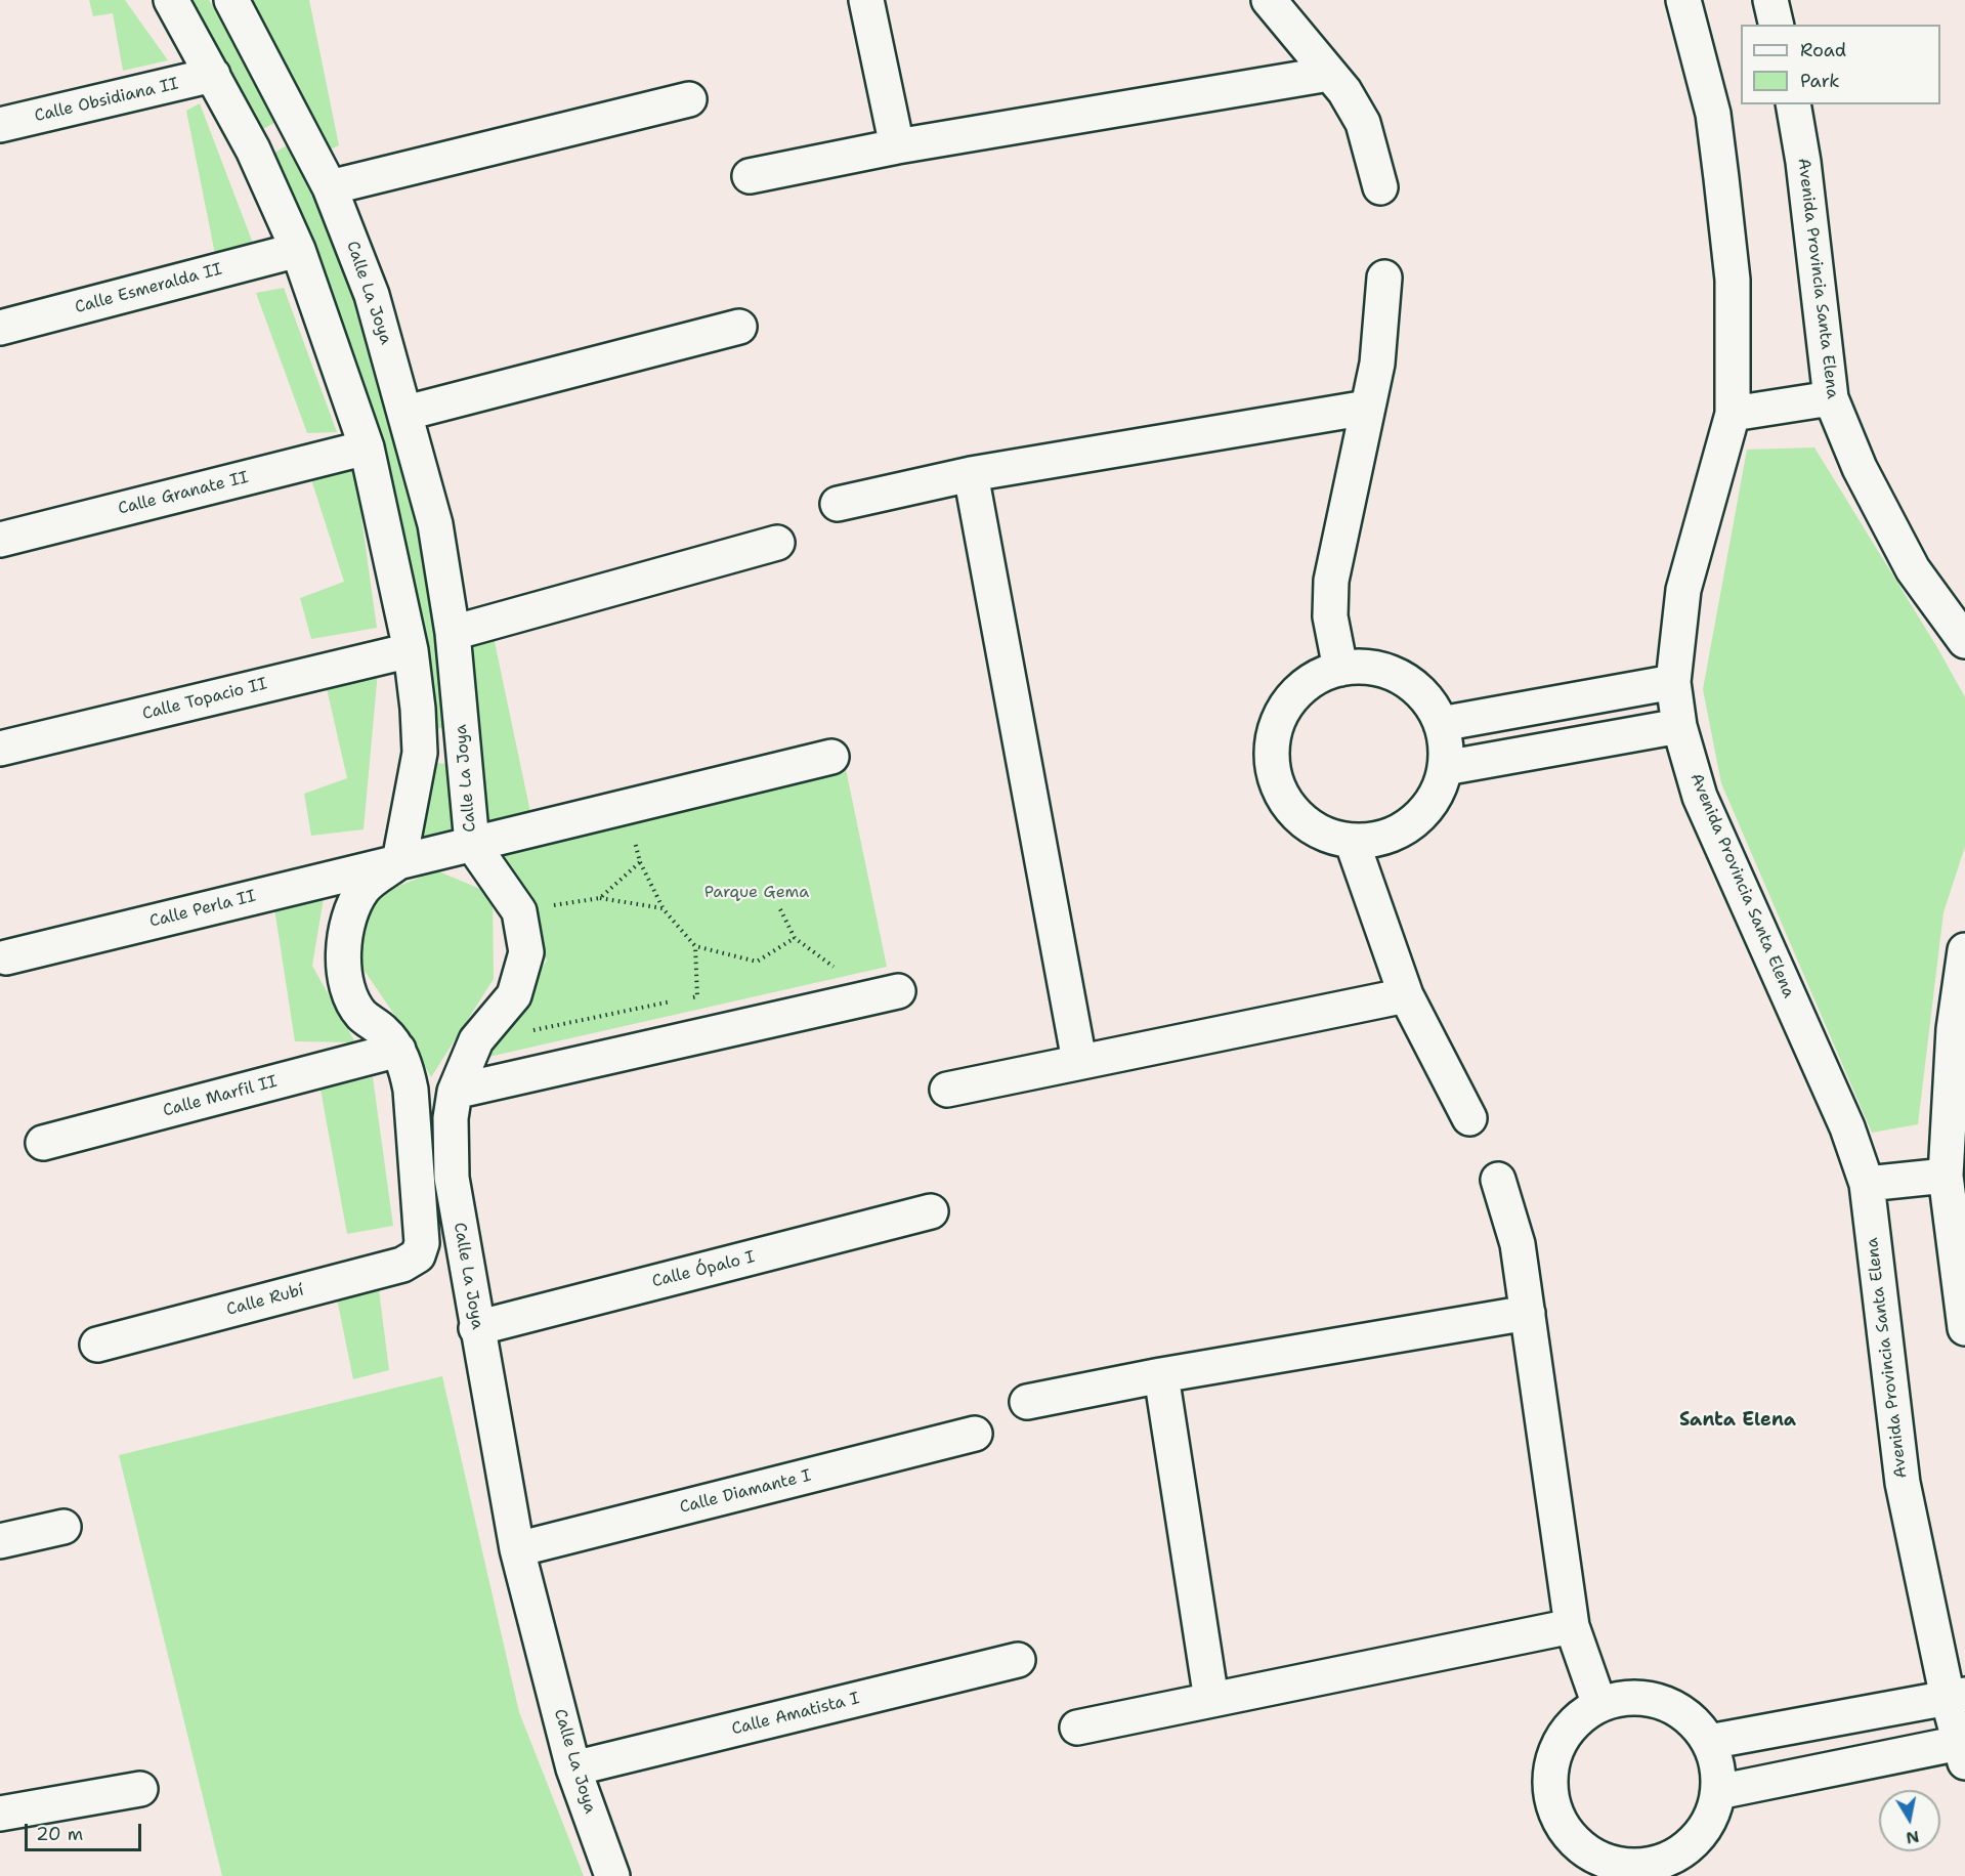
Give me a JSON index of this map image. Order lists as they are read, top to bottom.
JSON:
{
  "streets": {
    "street": [
      "Calle Obsidiana II",
      "Avenida Provincia Santa Elena",
      "Calle Esmeralda II",
      "Calle La Joya",
      "Calle Granate II",
      "Calle Topacio II",
      "Calle Perla II",
      "Calle Marfil II",
      "Calle Ópalo I",
      "Calle Rubí",
      "Calle Diamante I",
      "Calle Amatista I"
    ]
  },
  "crossings": [
    ["Calle La Joya", "Calle Perla II"],
    ["Calle La Joya", "Calle Ópalo I"],
    ["Calle La Joya", "Calle Diamante I"],
    ["Calle La Joya", "Calle Amatista I"],
    ["Calle Marfil II", "Calle Rubí"]
  ],
  "districts": ["Santa Elena"],
  "parks": ["Parque Gema"],
  "legend": ["Road", "Park"],
  "scale_bar": "20 m",
  "north": "bottom"
}
